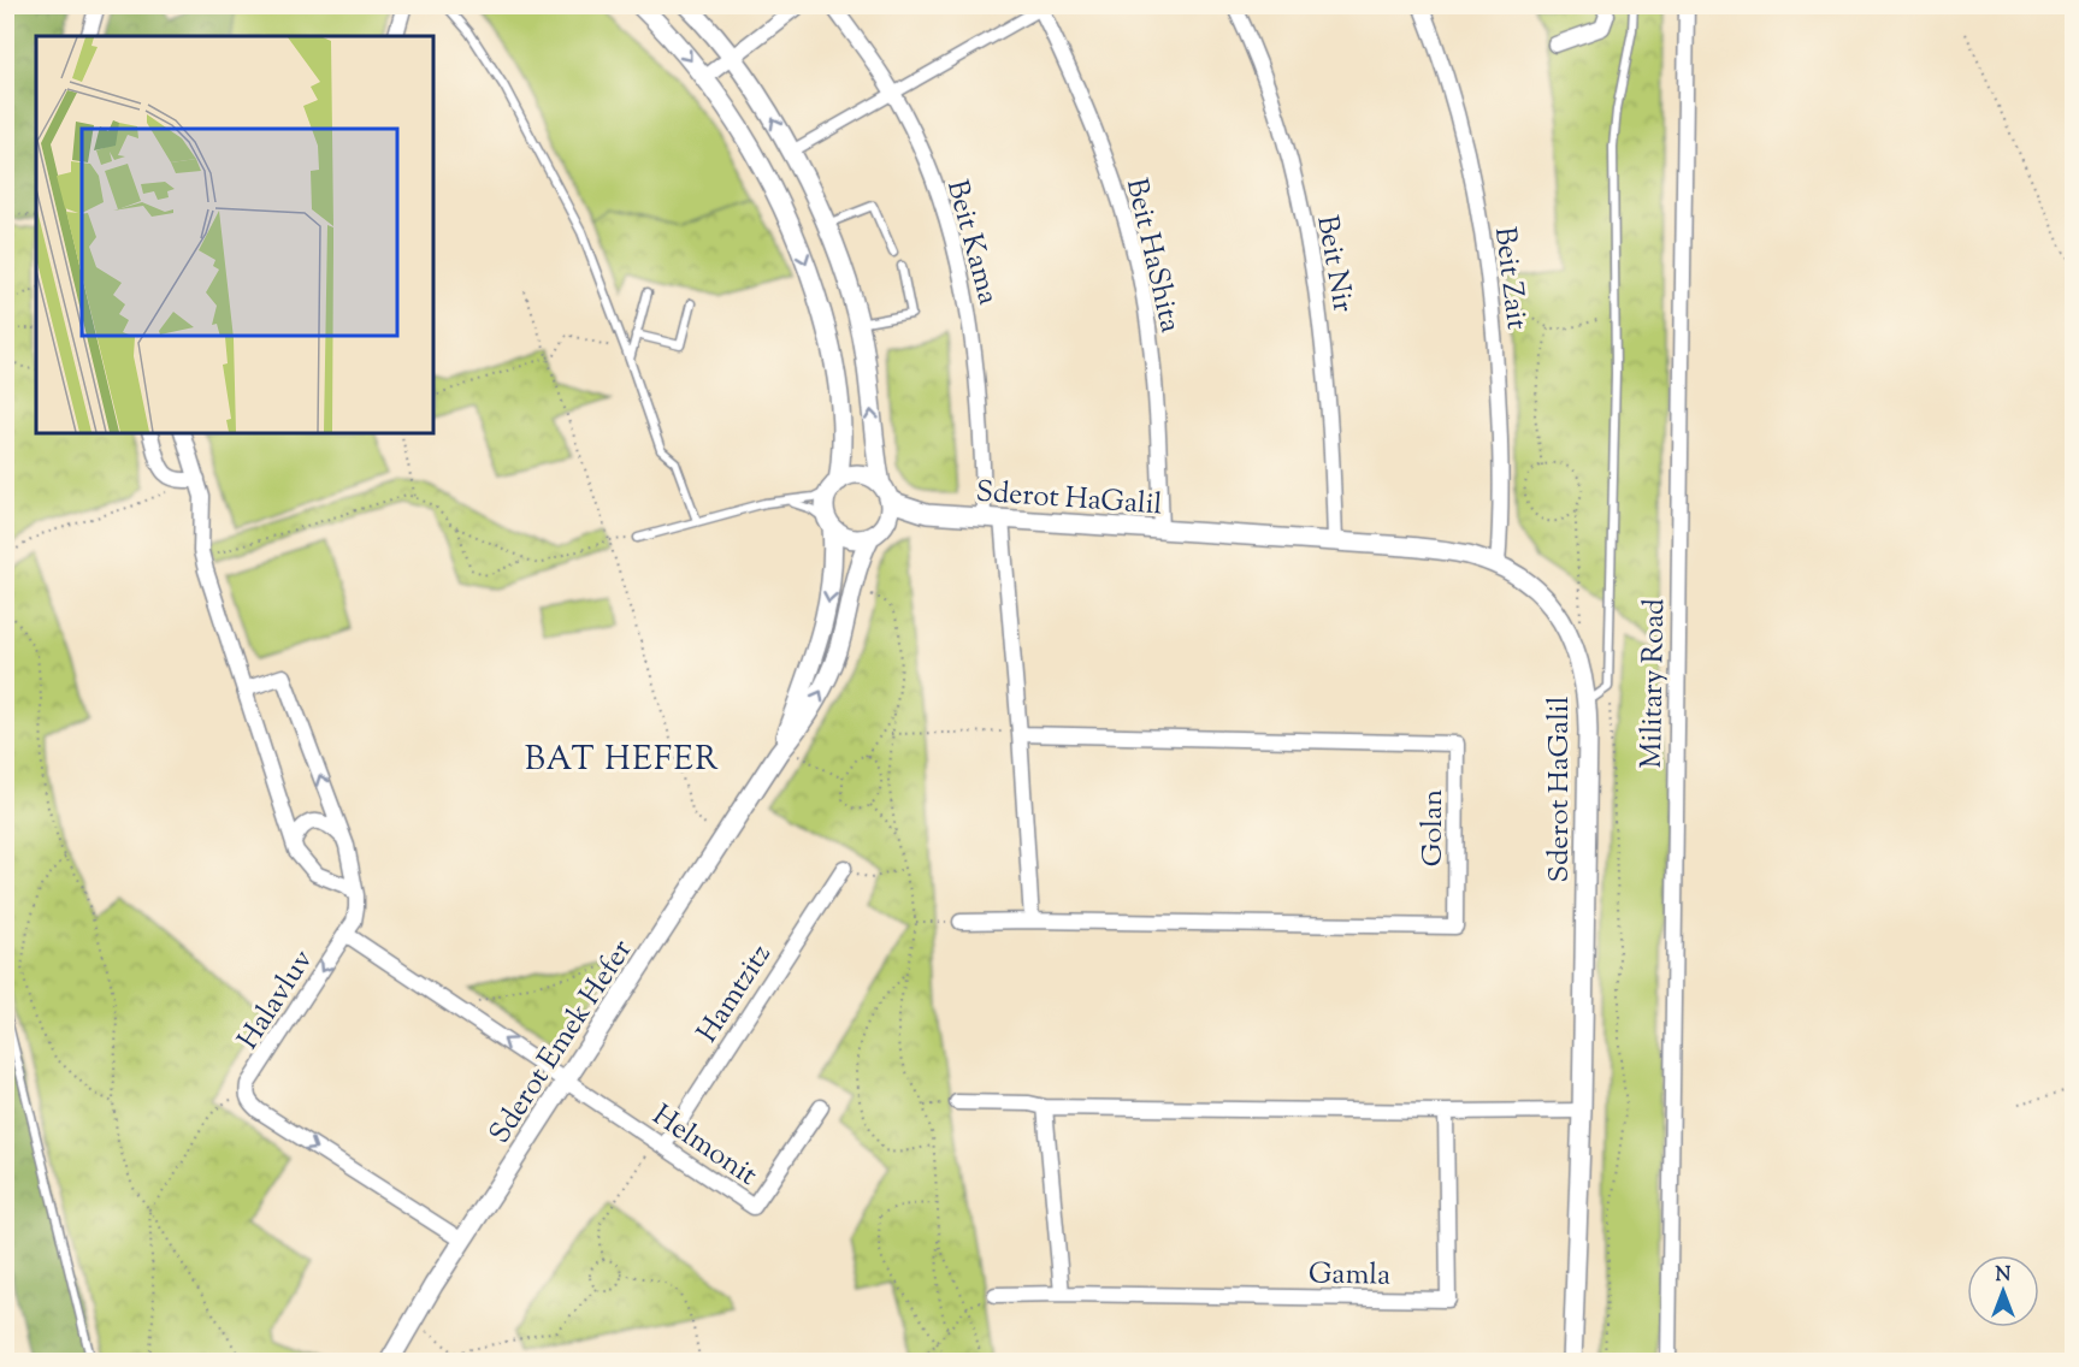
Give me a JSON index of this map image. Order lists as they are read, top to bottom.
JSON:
{
  "streets": {
    "street": [
      "Beit Kama",
      "Beit HaShita",
      "Beit Nir",
      "Beit Zait",
      "Sderot HaGalil",
      "Military Road",
      "Golan",
      "Hamtzitz",
      "Halavluv",
      "Sderot Emek Hefer",
      "Helmonit",
      "Gamla"
    ]
  },
  "crossings": [
    ["Beit Kama", "Sderot HaGalil"],
    ["Beit HaShita", "Sderot HaGalil"],
    ["Beit Nir", "Sderot HaGalil"],
    ["Beit Zait", "Sderot HaGalil"],
    ["Sderot HaGalil", "Sderot Emek Hefer"],
    ["Hamtzitz", "Helmonit"],
    ["Halavluv", "Sderot Emek Hefer"],
    ["Halavluv", "Helmonit"],
    ["Sderot Emek Hefer", "Helmonit"]
  ],
  "districts": ["BAT HEFER"],
  "north": "top"
}
